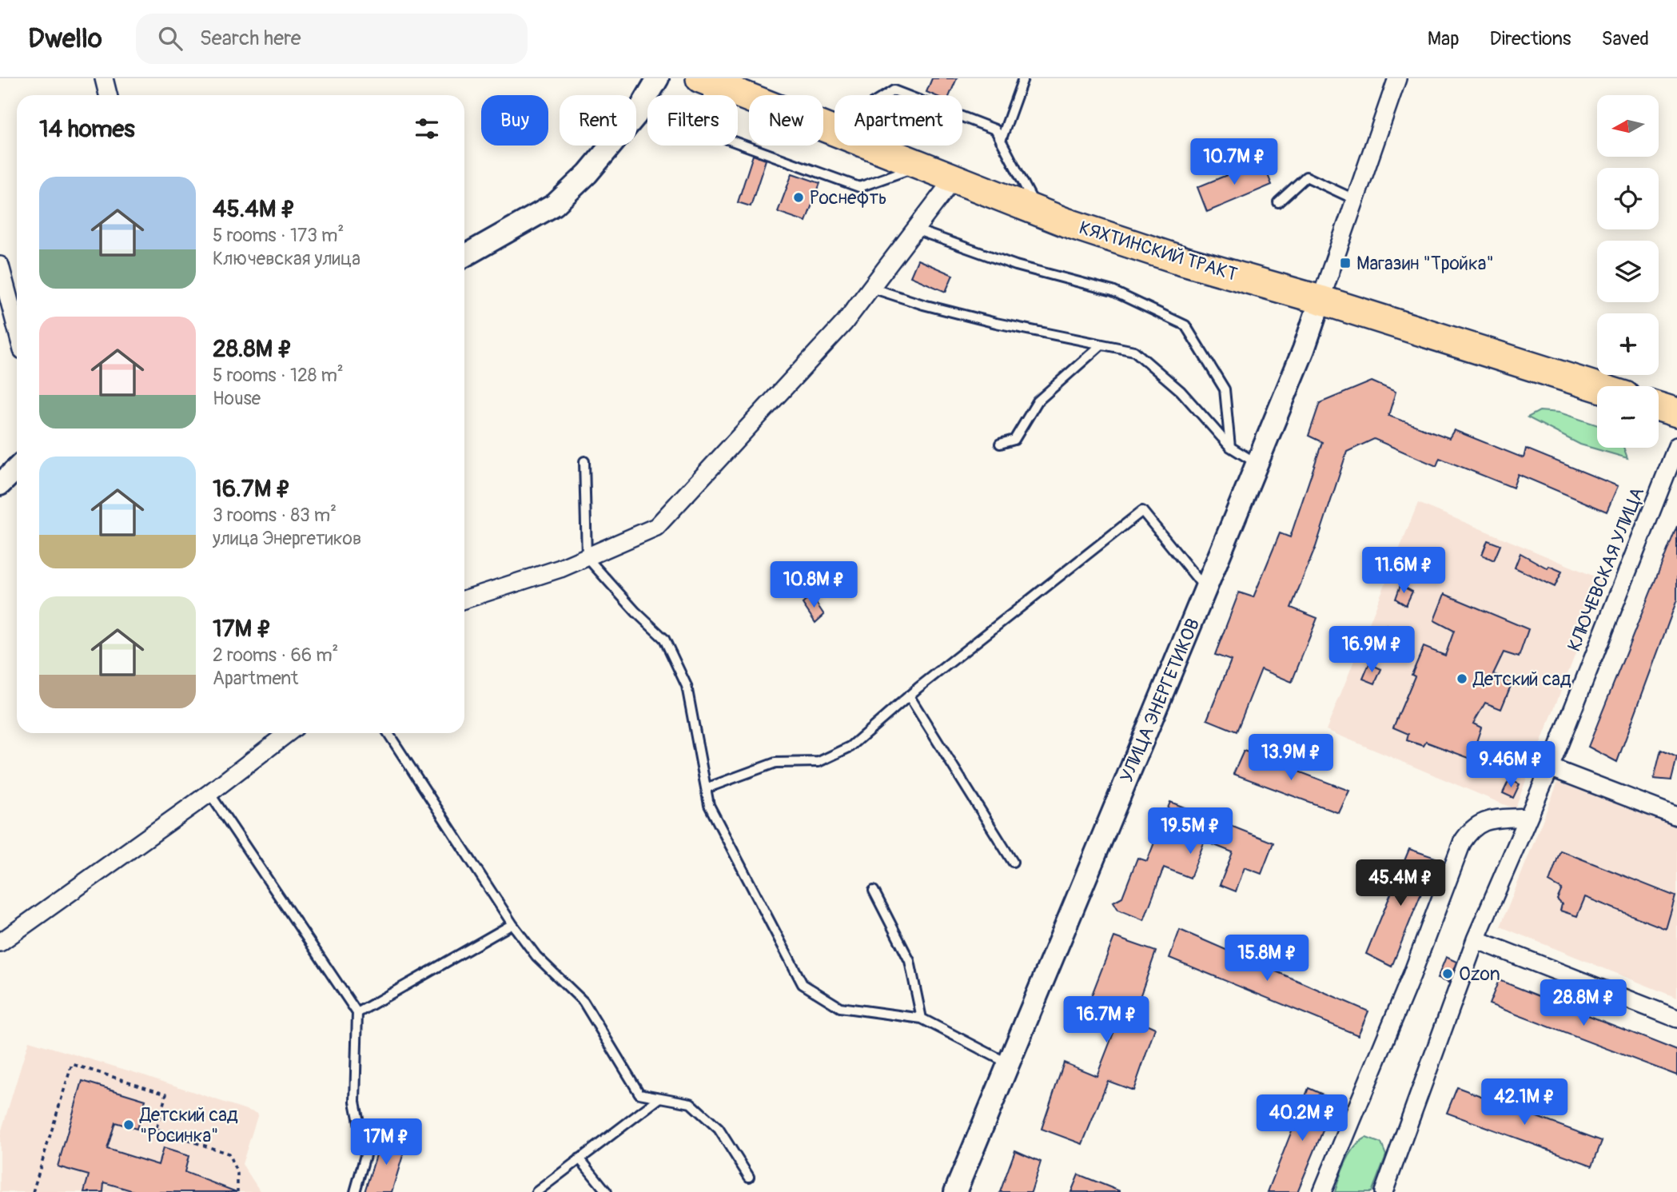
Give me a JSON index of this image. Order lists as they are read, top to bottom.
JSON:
{
  "streets": {
    "highway": ["КЯХТИНСКИЙ ТРАКТ"],
    "street": ["КЛЮЧЕВСКАЯ УЛИЦА", "УЛИЦА ЭНЕРГЕТИКОВ"]
  },
  "crossings": [
    ["КЯХТИНСКИЙ ТРАКТ", "УЛИЦА ЭНЕРГЕТИКОВ"]
  ],
  "places": {
    "other": [
      "Роснефть",
      "Детский сад",
      "Ozon",
      "Детский сад \"Росинка\""
    ],
    "transit": ["Магазин \"Тройка\""]
  },
  "north": "left",
  "page": {
    "header": "Dwello",
    "search": "Search here",
    "nav": ["Map", "Directions", "Saved"],
    "map_buttons": ["+", "−"],
    "chip": [
      "Buy",
      "Rent",
      "Filters",
      "New",
      "Apartment"
    ],
    "heading": "14 homes",
    "price": [
      "10.7M ₽",
      "11.6M ₽",
      "10.8M ₽",
      "16.9M ₽",
      "13.9M ₽",
      "9.46M ₽",
      "19.5M ₽",
      "45.4M ₽",
      "15.8M ₽",
      "28.8M ₽",
      "16.7M ₽",
      "42.1M ₽",
      "40.2M ₽",
      "17M ₽"
    ],
    "list": [
      {
        "name": "45.4M ₽",
        "note": "5 rooms · 173 m² · Ключевская улица"
      },
      {
        "name": "28.8M ₽",
        "note": "5 rooms · 128 m² · House"
      },
      {
        "name": "16.7M ₽",
        "note": "3 rooms · 83 m² · улица Энергетиков"
      },
      {
        "name": "17M ₽",
        "note": "2 rooms · 66 m² · Apartment"
      }
    ]
  }
}
